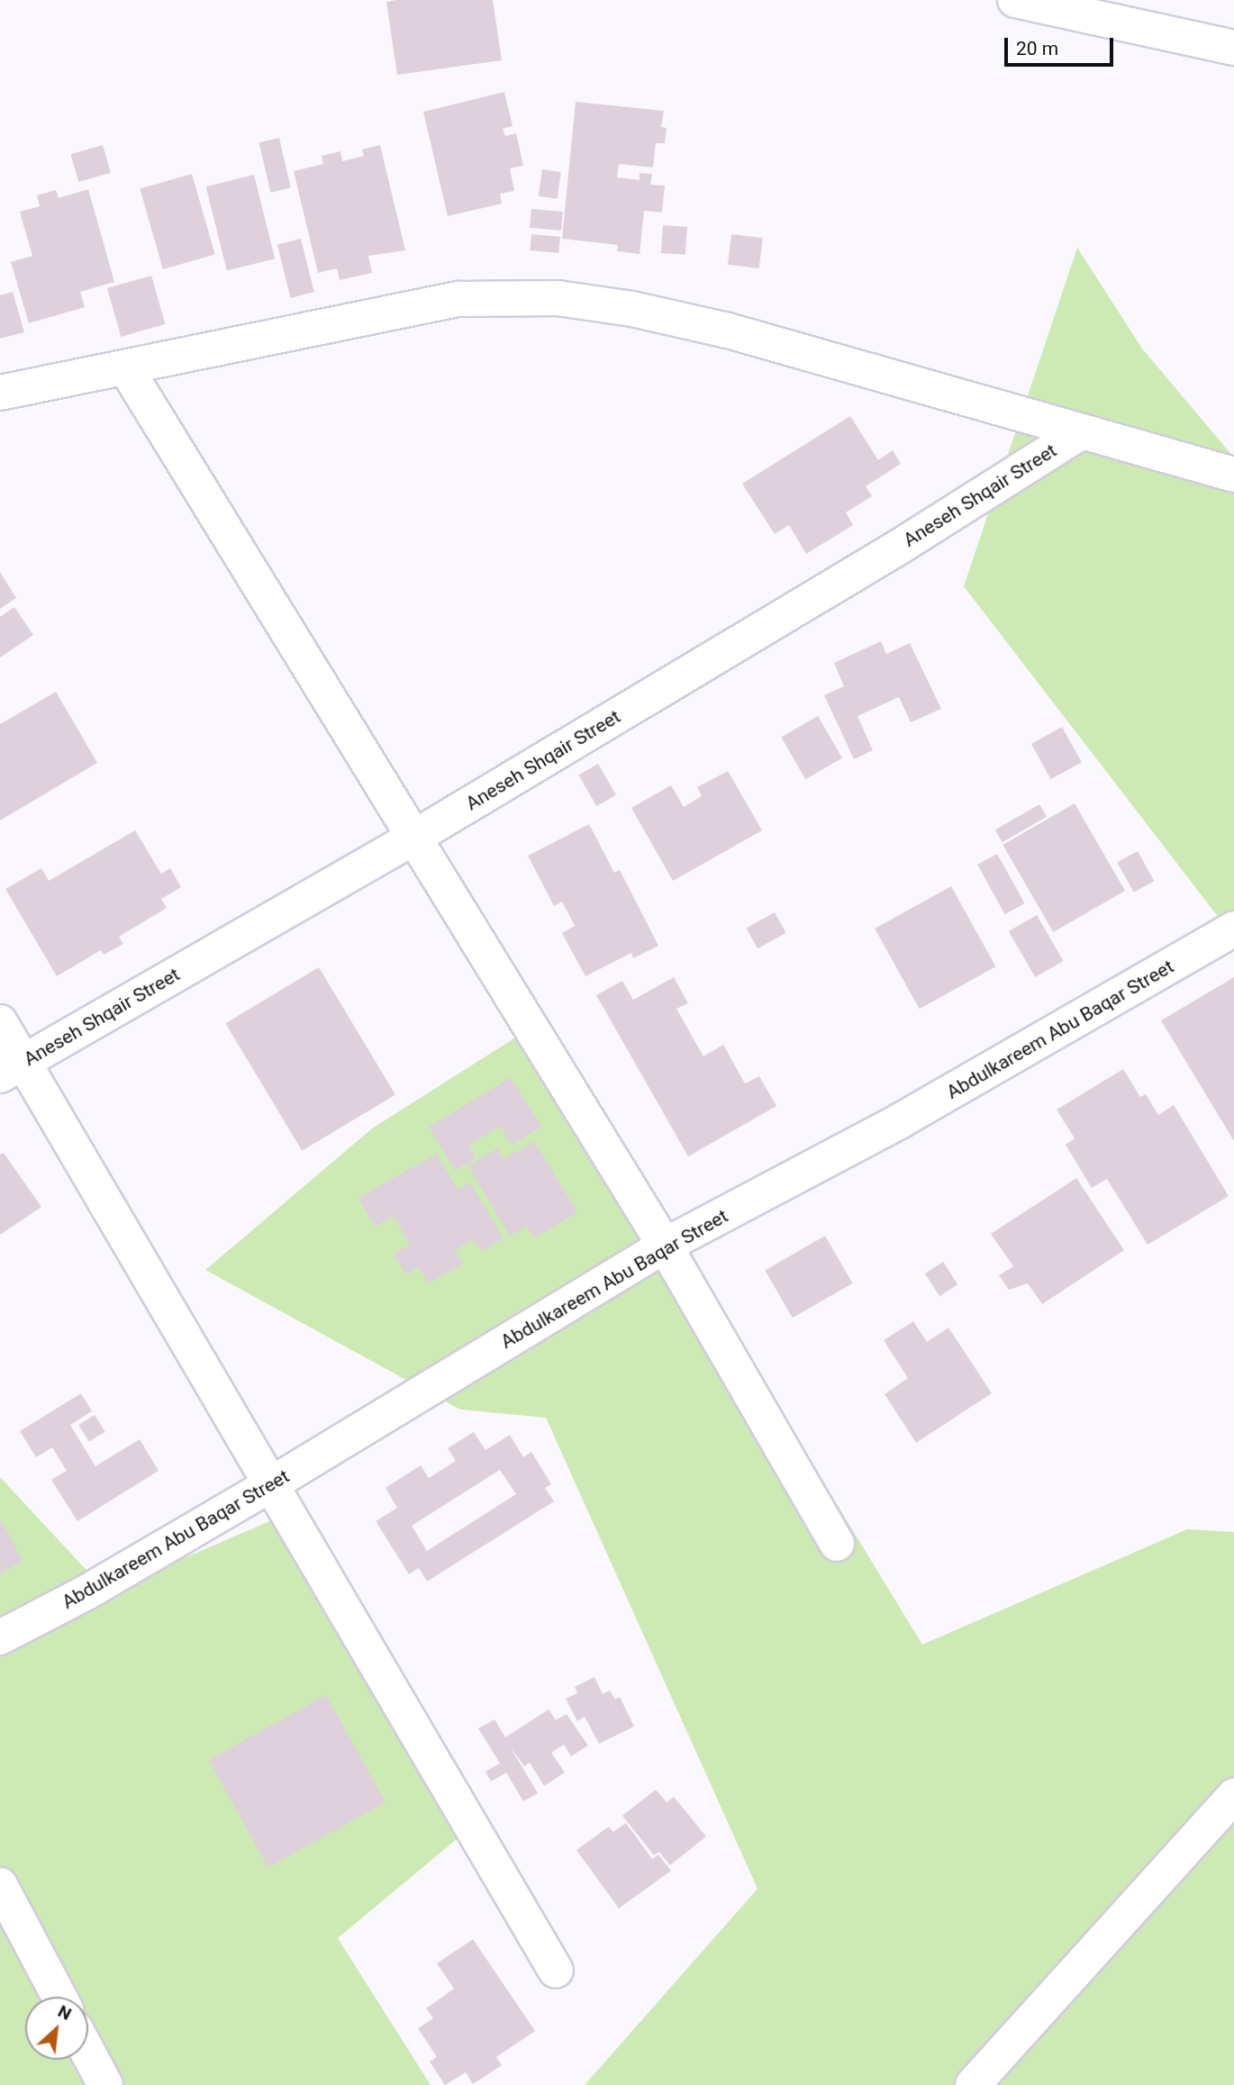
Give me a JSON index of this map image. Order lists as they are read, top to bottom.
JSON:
{
  "streets": {
    "street": ["Aneseh Shqair Street", "Abdulkareem Abu Baqar Street"]
  },
  "scale_bar": "20 m",
  "north": "top right"
}
